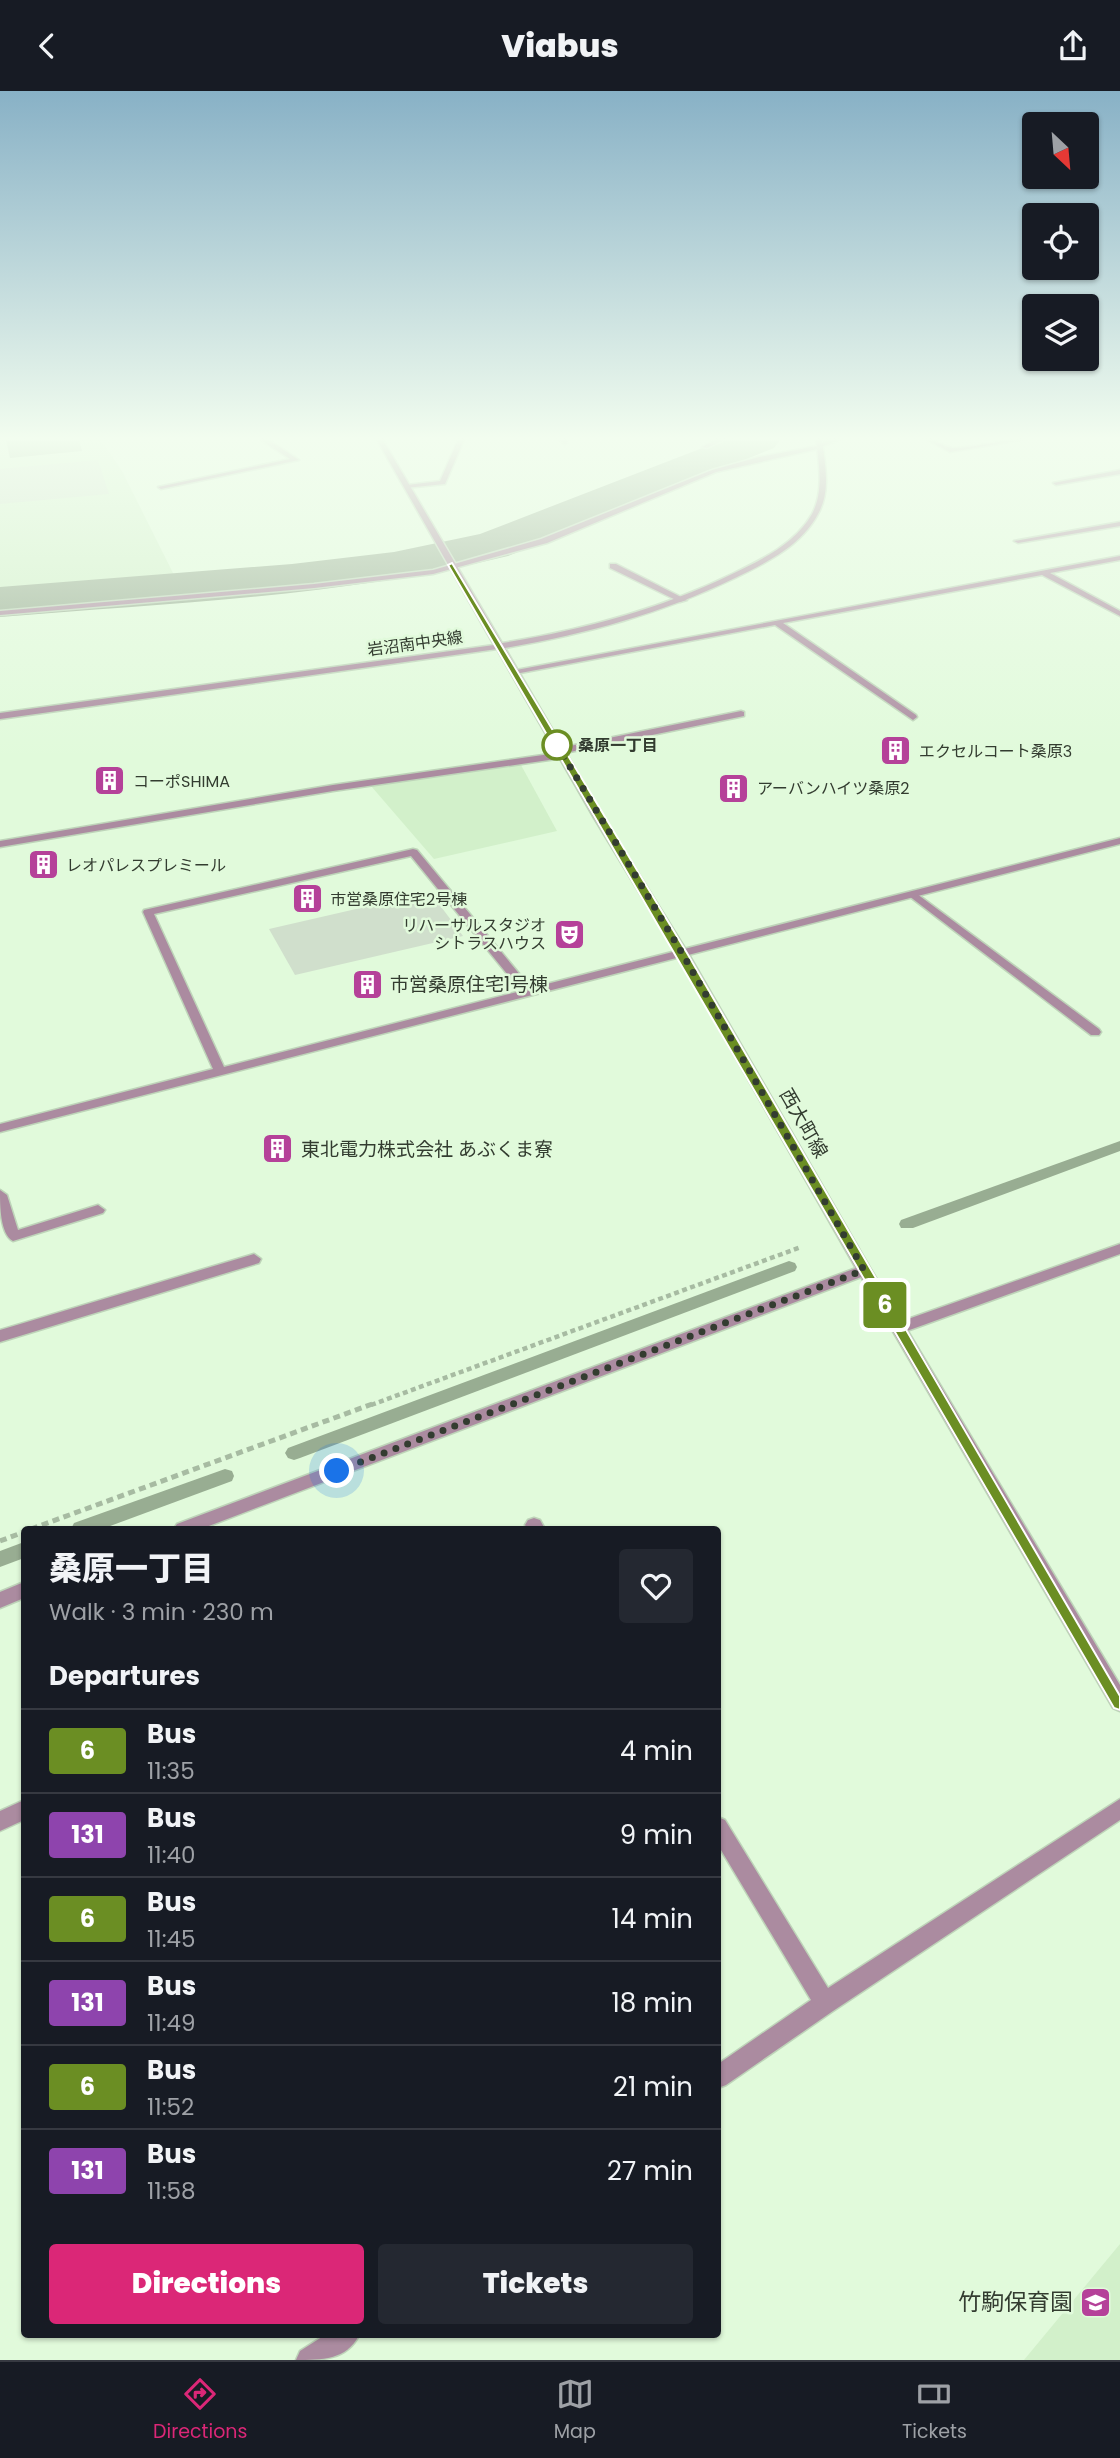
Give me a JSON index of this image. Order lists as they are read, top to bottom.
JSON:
{
  "streets": {
    "street": ["岩沼南中央線", "西大町線"]
  },
  "crossings": [
    ["岩沼南中央線", "西大町線"]
  ],
  "places": {
    "other": ["桑原一丁目"],
    "building": [
      "エクセルコート桑原3",
      "コーポSHIMA",
      "アーバンハイツ桑原2",
      "レオパレスプレミール",
      "市営桑原住宅2号棟",
      "市営桑原住宅1号棟",
      "東北電力株式会社 あぶくま寮"
    ],
    "theatre": ["リハーサルスタジオ シトラスハウス"],
    "school or university": ["竹駒保育園"]
  },
  "lines": ["bus line 6"],
  "north": "bottom right",
  "page": {
    "header": "Viabus",
    "on_map": "6",
    "heading": [
      ["桑原一丁目", "Walk · 3 min · 230 m"],
      "Departures"
    ],
    "list": [
      {
        "mark": "6",
        "name": "Bus",
        "note": "11:35",
        "value": "4 min"
      },
      {
        "mark": "131",
        "name": "Bus",
        "note": "11:40",
        "value": "9 min"
      },
      {
        "mark": "6",
        "name": "Bus",
        "note": "11:45",
        "value": "14 min"
      },
      {
        "mark": "131",
        "name": "Bus",
        "note": "11:49",
        "value": "18 min"
      },
      {
        "mark": "6",
        "name": "Bus",
        "note": "11:52",
        "value": "21 min"
      },
      {
        "mark": "131",
        "name": "Bus",
        "note": "11:58",
        "value": "27 min"
      }
    ],
    "buttons": ["Directions", "Tickets"],
    "tabs": ["Directions", "Map", "Tickets"]
  }
}
